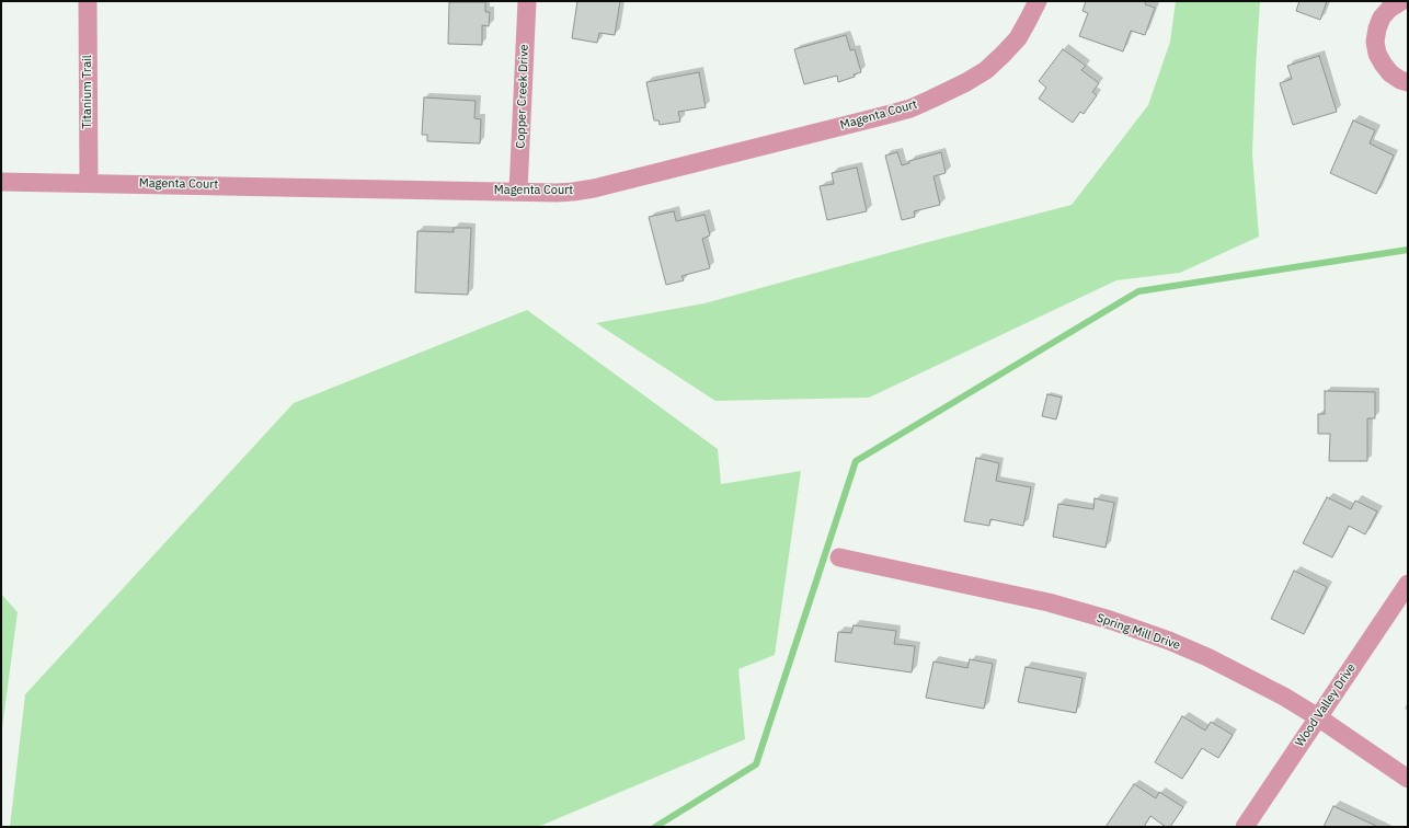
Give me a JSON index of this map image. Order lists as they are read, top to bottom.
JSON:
{
  "streets": {
    "street": [
      "Titanium Trail",
      "Copper Creek Drive",
      "Magenta Court",
      "Spring Mill Drive",
      "Wood Valley Drive"
    ]
  },
  "crossings": [
    ["Titanium Trail", "Magenta Court"],
    ["Copper Creek Drive", "Magenta Court"],
    ["Spring Mill Drive", "Wood Valley Drive"]
  ]
}
